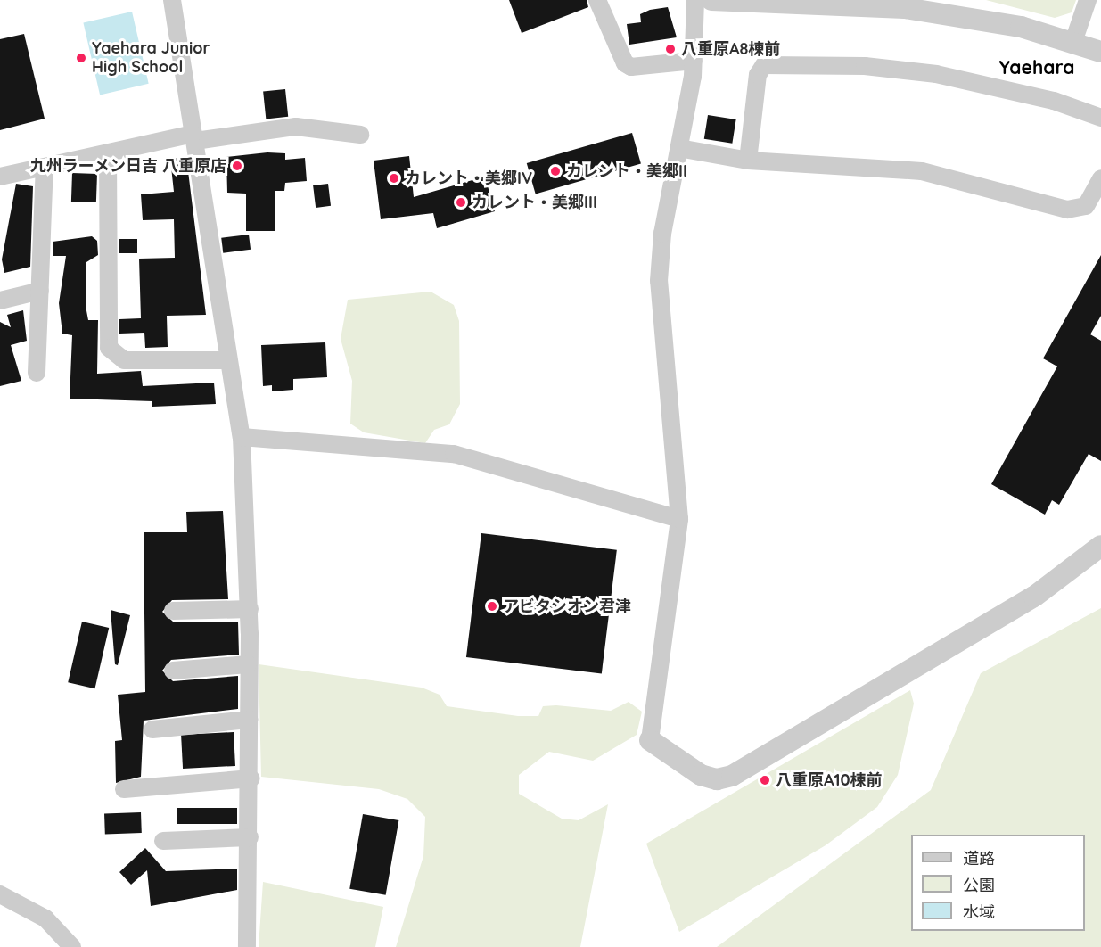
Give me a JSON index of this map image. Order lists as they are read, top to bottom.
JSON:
{
  "districts": ["Yaehara"],
  "places": [
    "八重原A8棟前",
    "Yaehara Junior High School",
    "九州ラーメン日吉 八重原店",
    "カレント・美郷II",
    "カレント・美郷IV",
    "カレント・美郷III",
    "アビタシオン君津",
    "八重原A10棟前"
  ],
  "legend": ["道路", "公園", "水域"]
}
